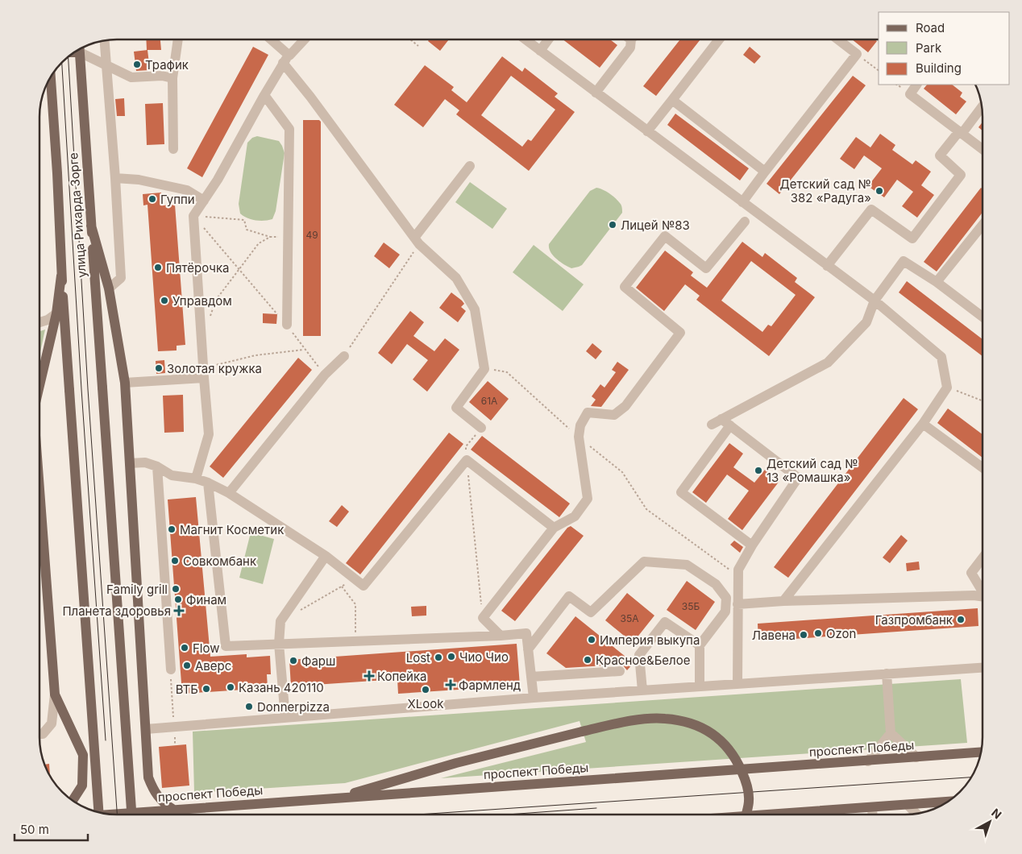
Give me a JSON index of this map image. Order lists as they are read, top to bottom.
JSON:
{
  "streets": {
    "main road": ["улица Рихарда Зорге", "проспект Победы"]
  },
  "places": {
    "other": [
      "Трафик",
      "Детский сад № 382 «Радуга»",
      "Гуппи",
      "Лицей №83",
      "Пятёрочка",
      "Управдом",
      "Золотая кружка",
      "Детский сад № 13 «Ромашка»",
      "Магнит Косметик",
      "Совкомбанк",
      "Family grill",
      "Финам",
      "Газпромбанк",
      "Ozon",
      "Лавена",
      "Империя выкупа",
      "Flow",
      "Чио Чио",
      "Lost",
      "Красное&Белое",
      "Фарш",
      "Аверс",
      "Казань 420110",
      "ВТБ",
      "XLook",
      "Donnerpizza"
    ],
    "health": ["Планета здоровья", "Копейка", "Фармленд"]
  },
  "house_numbers": [
    "49",
    "61А",
    "35Б",
    "35А"
  ],
  "legend": ["Road", "Park", "Building"],
  "scale_bar": "50 m",
  "north": "top right"
}
